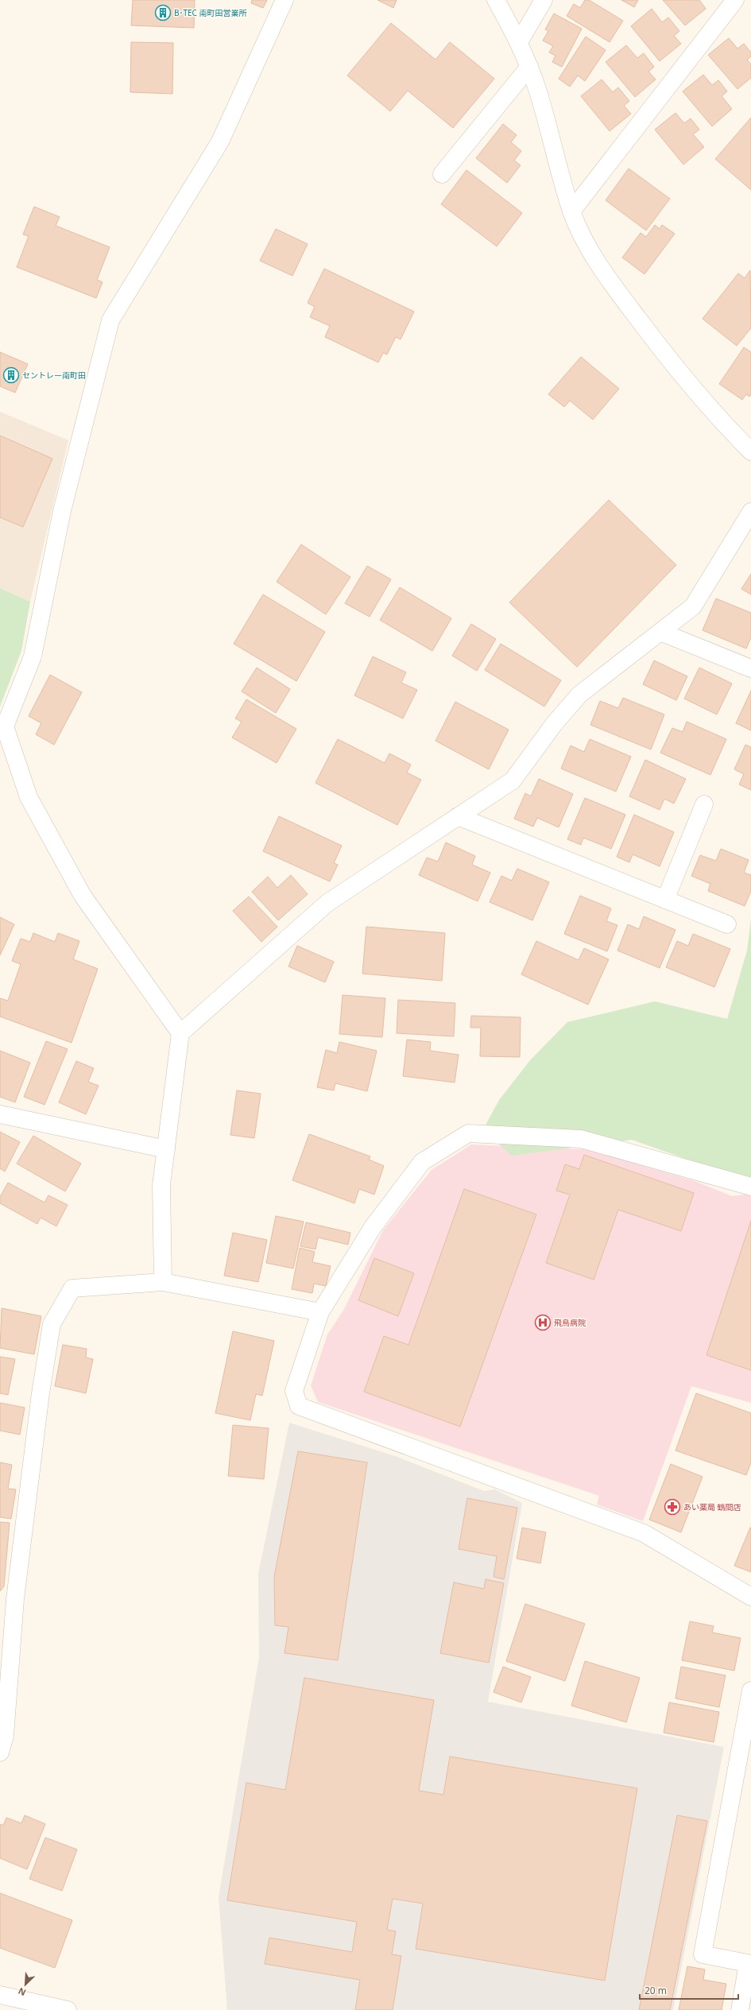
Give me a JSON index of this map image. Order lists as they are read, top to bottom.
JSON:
{
  "places": {
    "building": ["B･TEC 南町田営業所", "セントレー南町田"],
    "hospital": ["飛鳥病院"],
    "pharmacy": ["あい薬局 鶴間店"]
  },
  "scale_bar": "20 m",
  "north": "bottom left"
}
